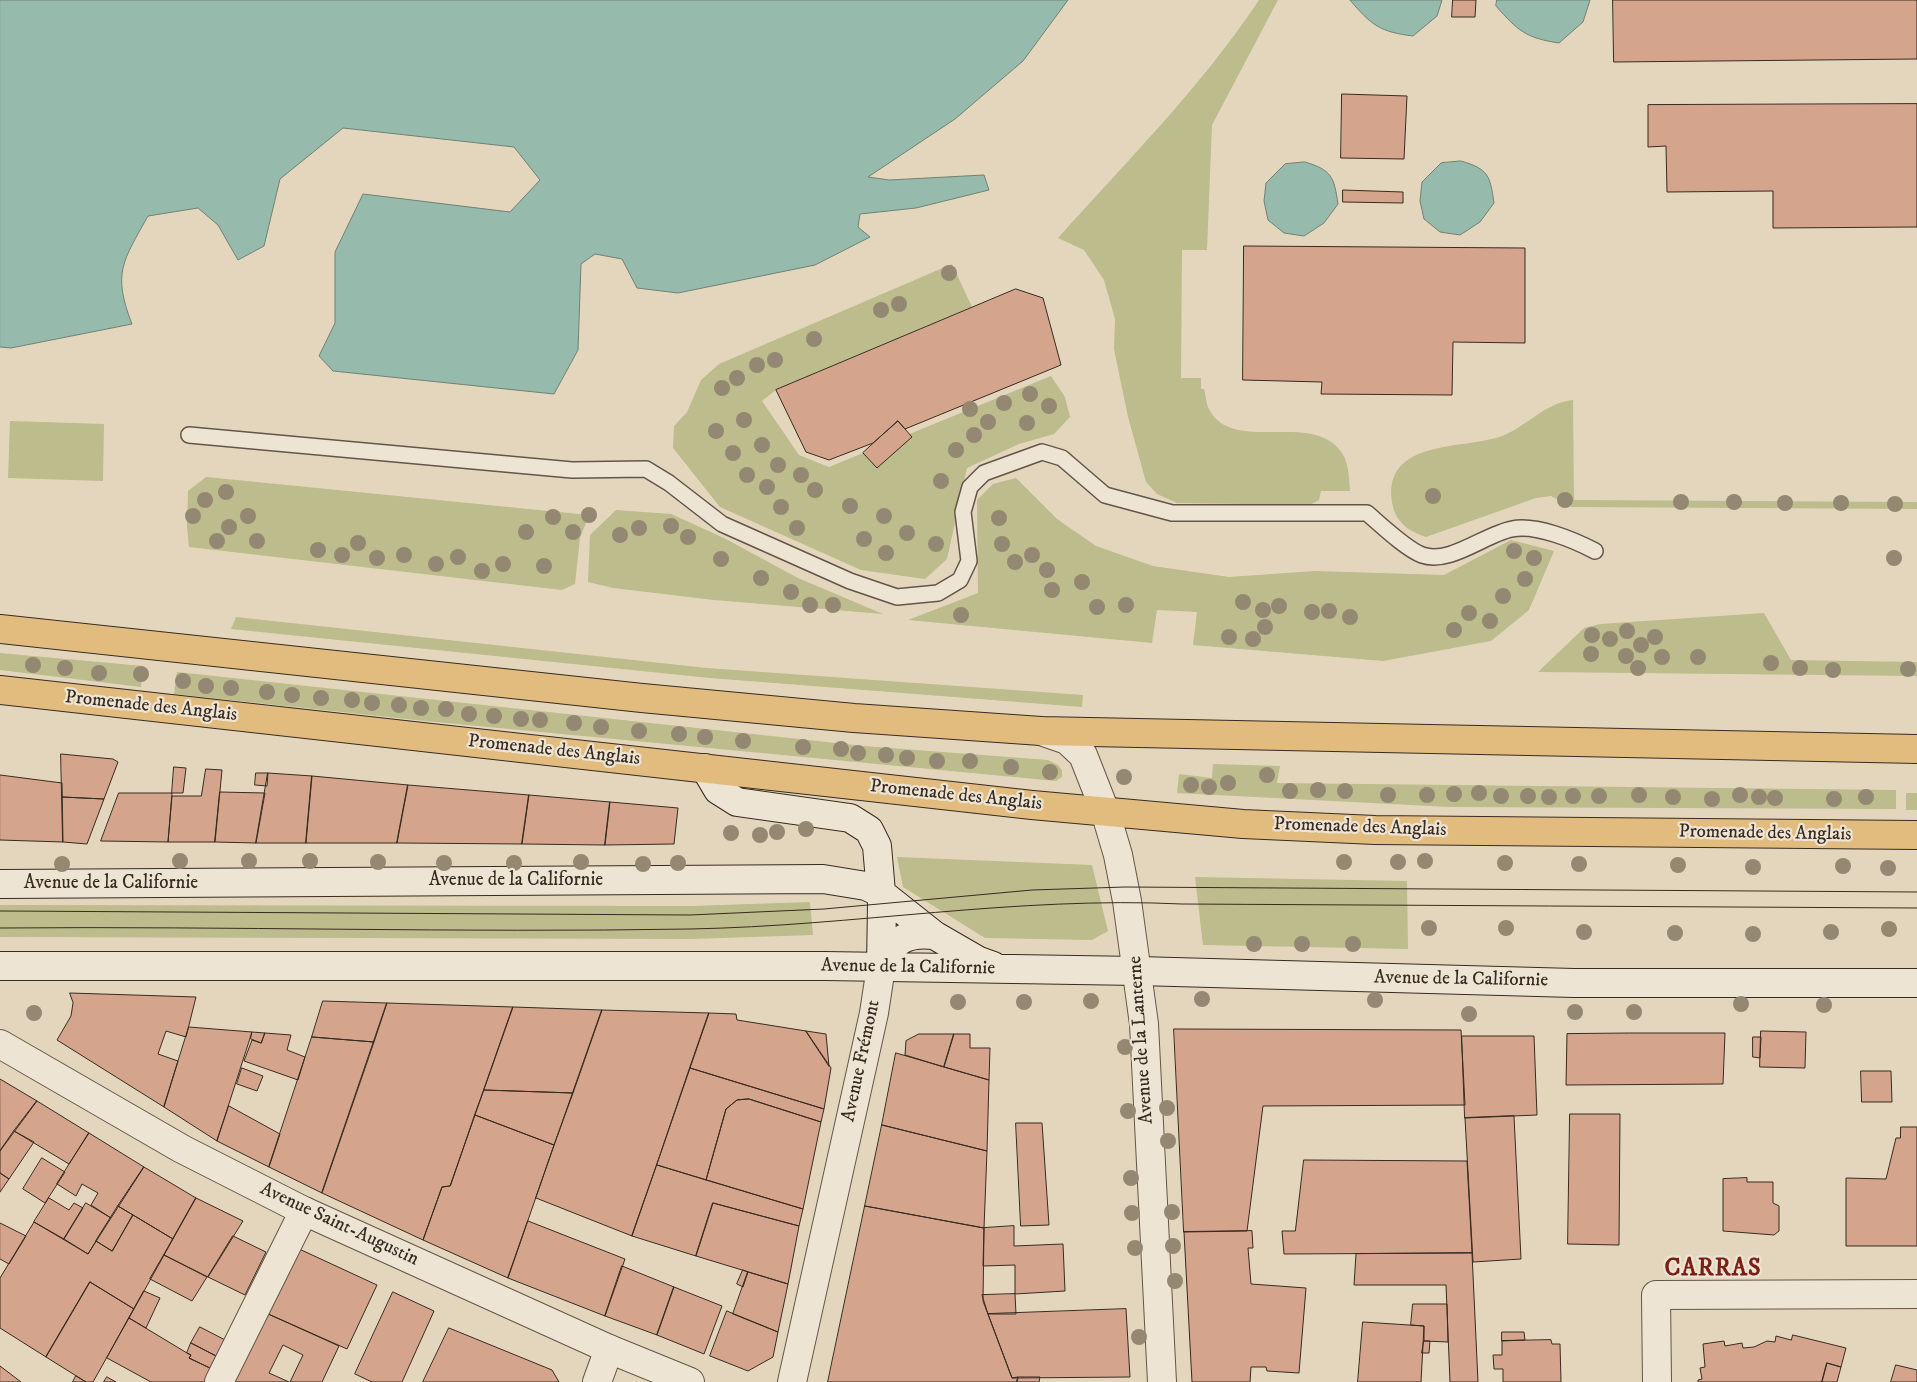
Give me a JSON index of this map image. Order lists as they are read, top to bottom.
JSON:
{
  "streets": {
    "main road": [
      "Promenade des Anglais",
      "Avenue de la Californie",
      "Avenue de la Lanterne",
      "Avenue Frémont",
      "Avenue Saint-Augustin"
    ]
  },
  "crossings": [
    ["Promenade des Anglais", "Avenue de la Lanterne"],
    ["Promenade des Anglais", "Avenue Frémont"],
    ["Avenue de la Californie", "Avenue de la Lanterne"],
    ["Avenue de la Californie", "Avenue Frémont"]
  ],
  "districts": ["CARRAS"]
}
